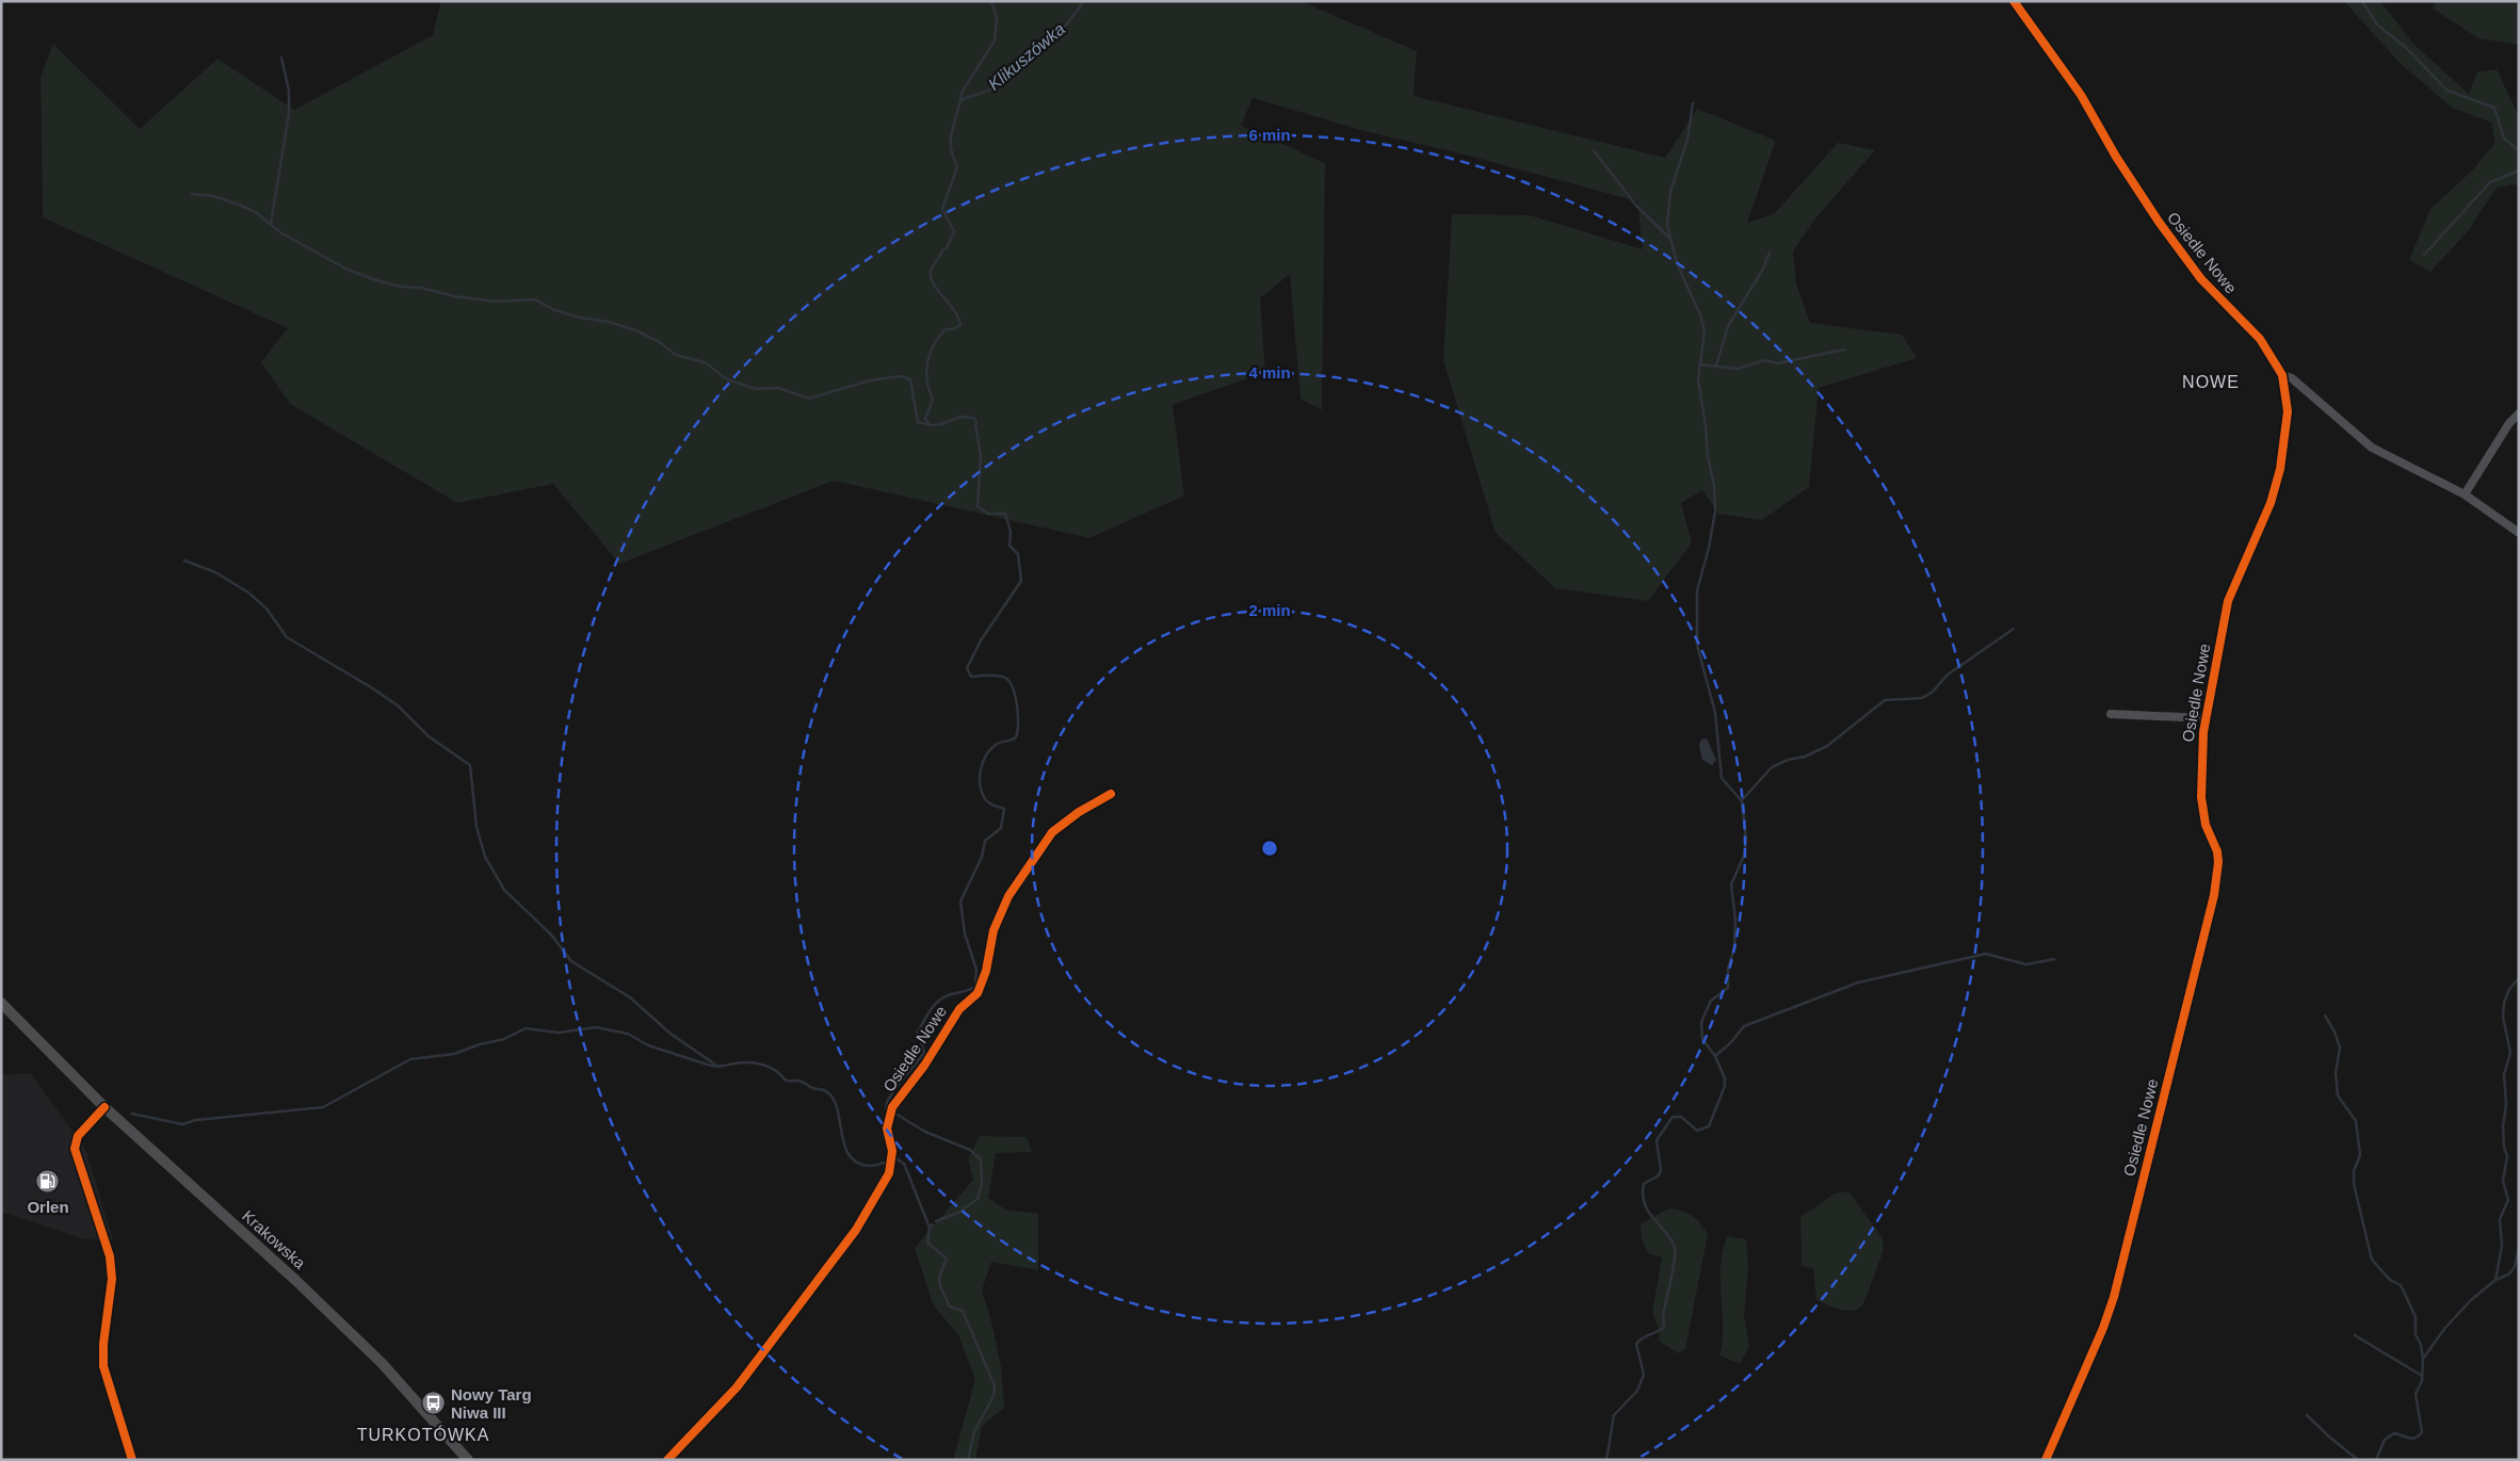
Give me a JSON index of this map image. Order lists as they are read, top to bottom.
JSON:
{
  "streets": {
    "main road": ["Krakowska"],
    "street": ["Osiedle Nowe"]
  },
  "districts": ["NOWE", "TURKOTÓWKA"],
  "water": ["Klikuszówka"],
  "places": {
    "fuel station": ["Orlen"],
    "bus stop": ["Nowy Targ Niwa III"]
  },
  "rings": ["6 min", "4 min", "2 min"]
}
